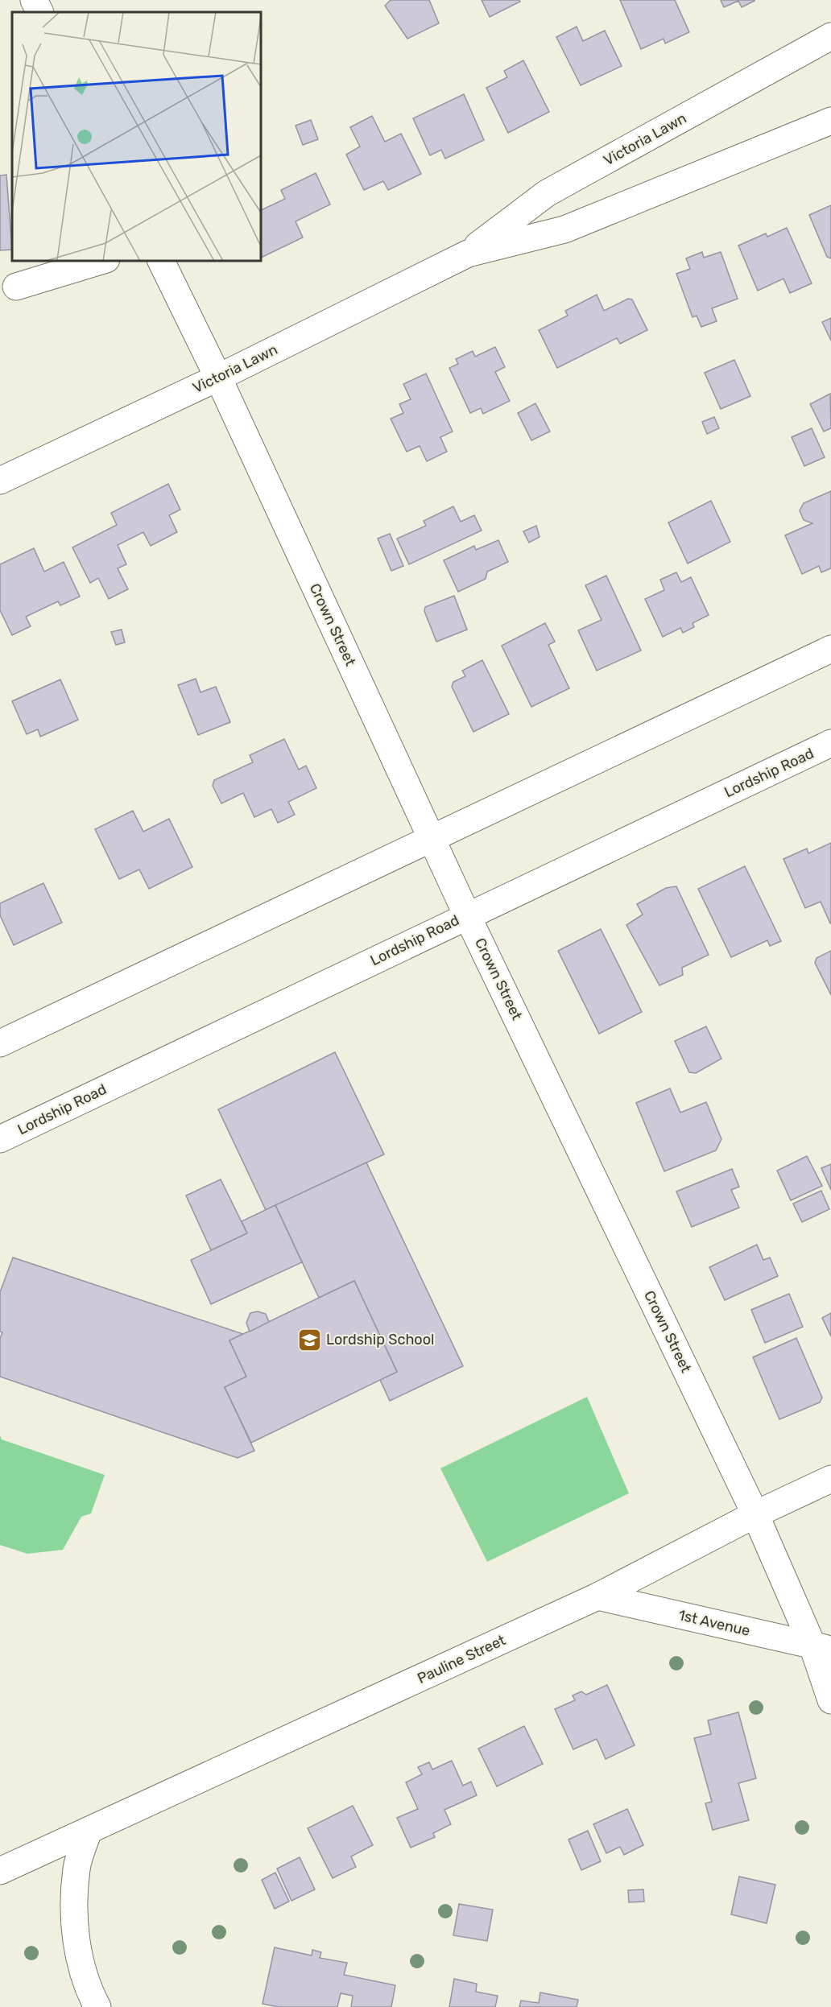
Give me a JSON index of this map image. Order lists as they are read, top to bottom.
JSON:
{
  "streets": {
    "street": [
      "Victoria Lawn",
      "Crown Street",
      "Lordship Road",
      "1st Avenue",
      "Pauline Street"
    ]
  },
  "crossings": [
    ["Victoria Lawn", "Crown Street"],
    ["Crown Street", "Lordship Road"],
    ["Crown Street", "1st Avenue"],
    ["Crown Street", "Pauline Street"],
    ["1st Avenue", "Pauline Street"]
  ],
  "places": {
    "school or university": ["Lordship School"]
  }
}
